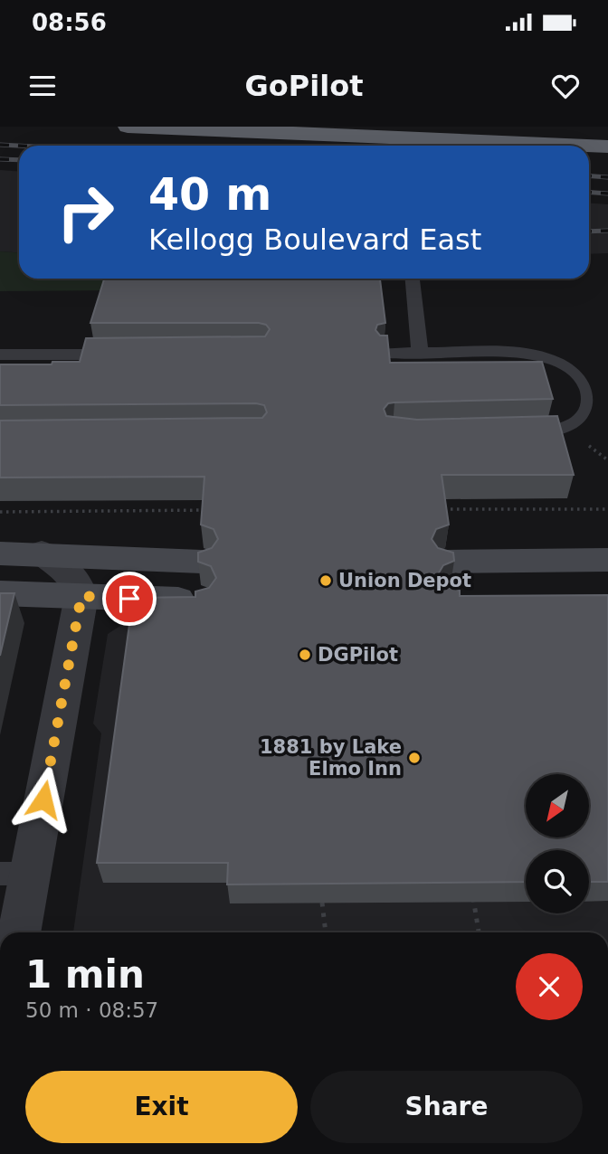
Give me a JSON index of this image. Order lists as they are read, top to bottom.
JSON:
{
  "places": ["Union Depot", "DGPilot", "1881 by Lake Elmo Inn"],
  "north": "bottom left",
  "page": {
    "status": "08:56",
    "header": "GoPilot",
    "turn": ["40 m", "Kellogg Boulevard East"],
    "heading": ["1 min", "50 m · 08:57"],
    "buttons": ["Exit", "Share"]
  }
}
